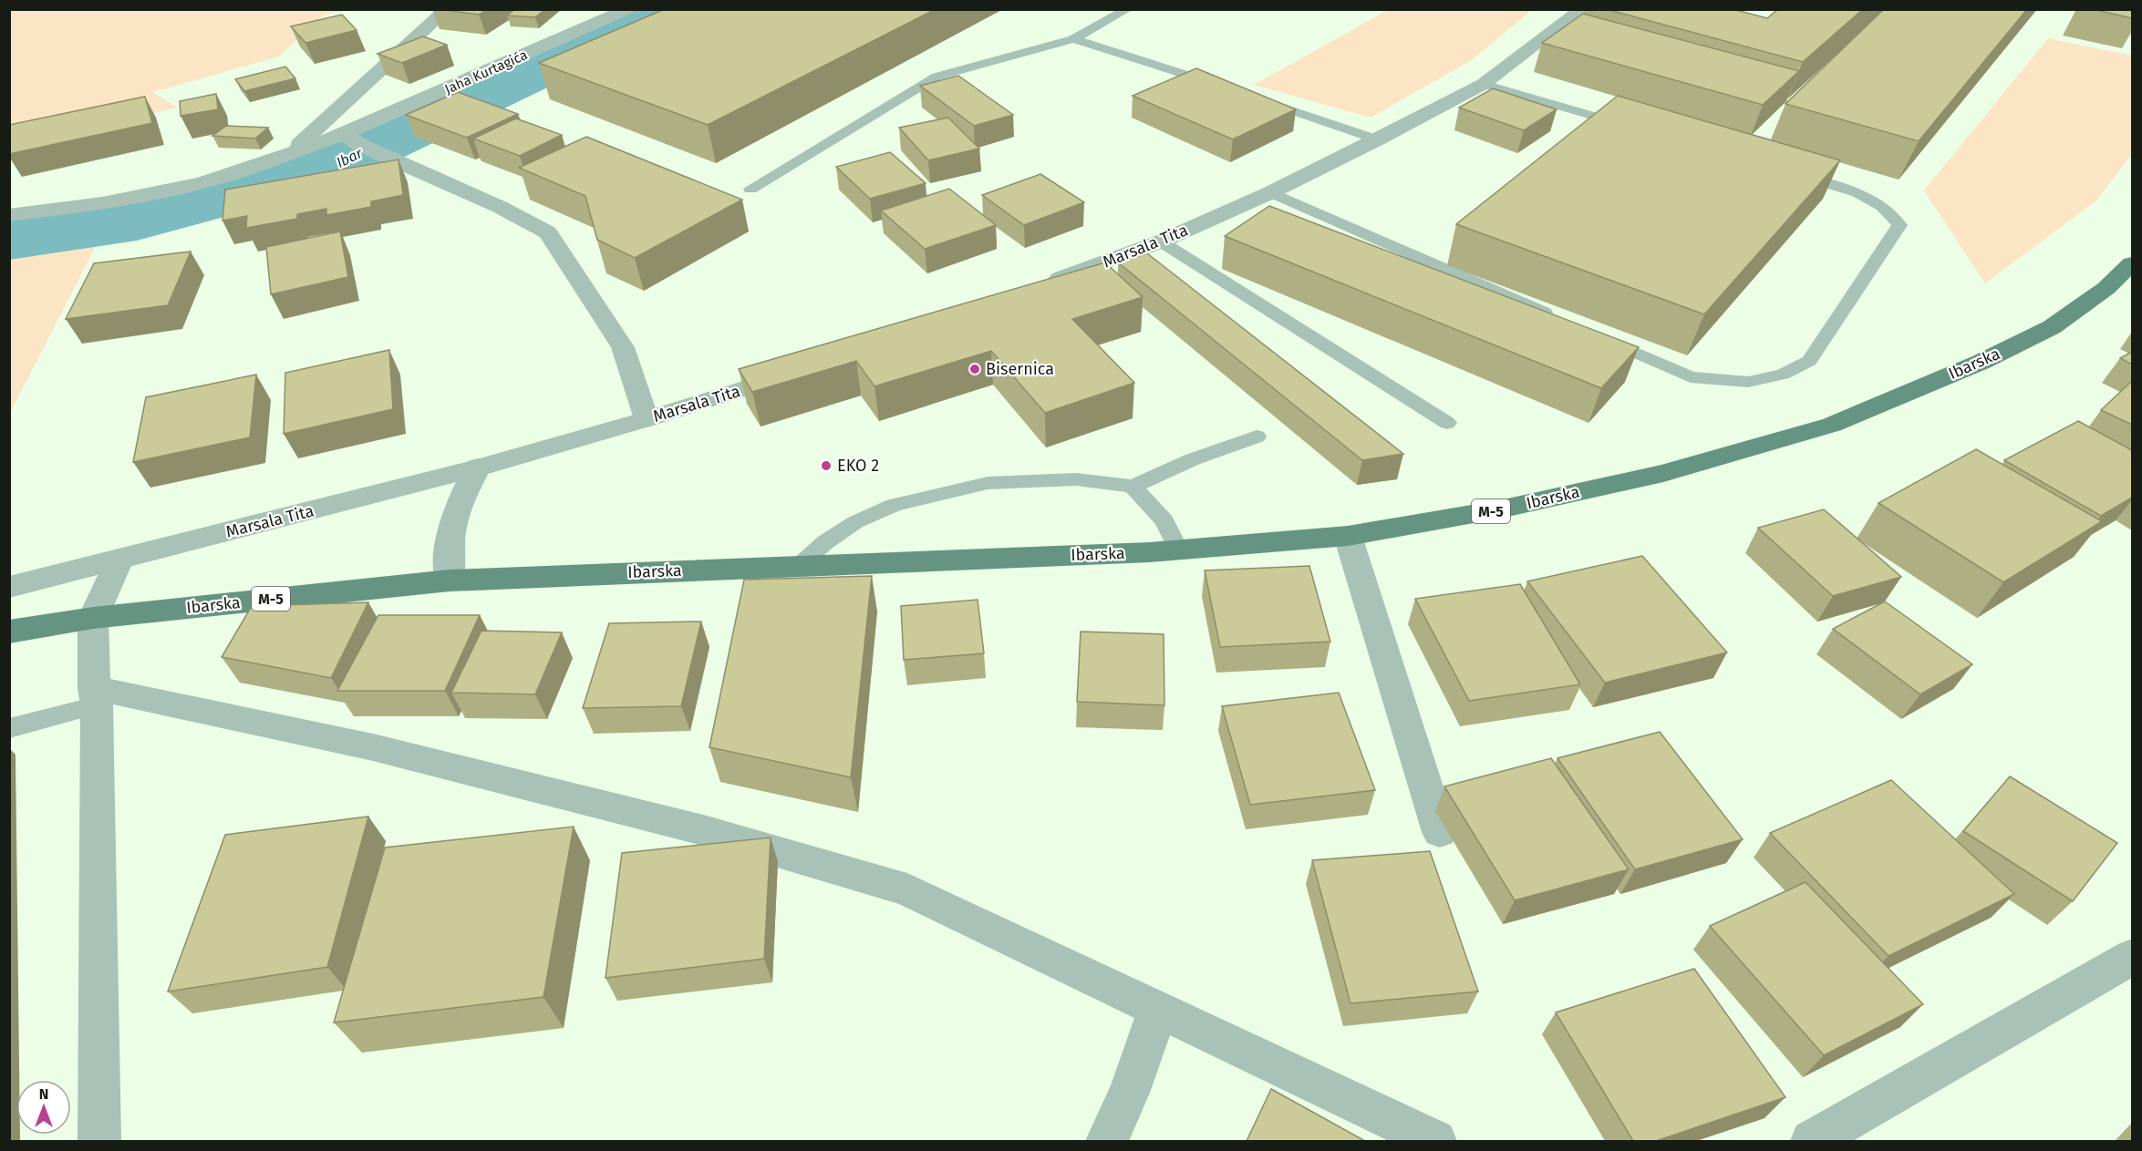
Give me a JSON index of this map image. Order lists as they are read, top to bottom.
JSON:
{
  "streets": {
    "main road": ["Ibarska", "M-5"],
    "street": ["Jaha Kurtagića", "Marsala Tita"]
  },
  "water": ["Ibar"],
  "places": ["Bisernica", "EKO 2"],
  "north": "top"
}
